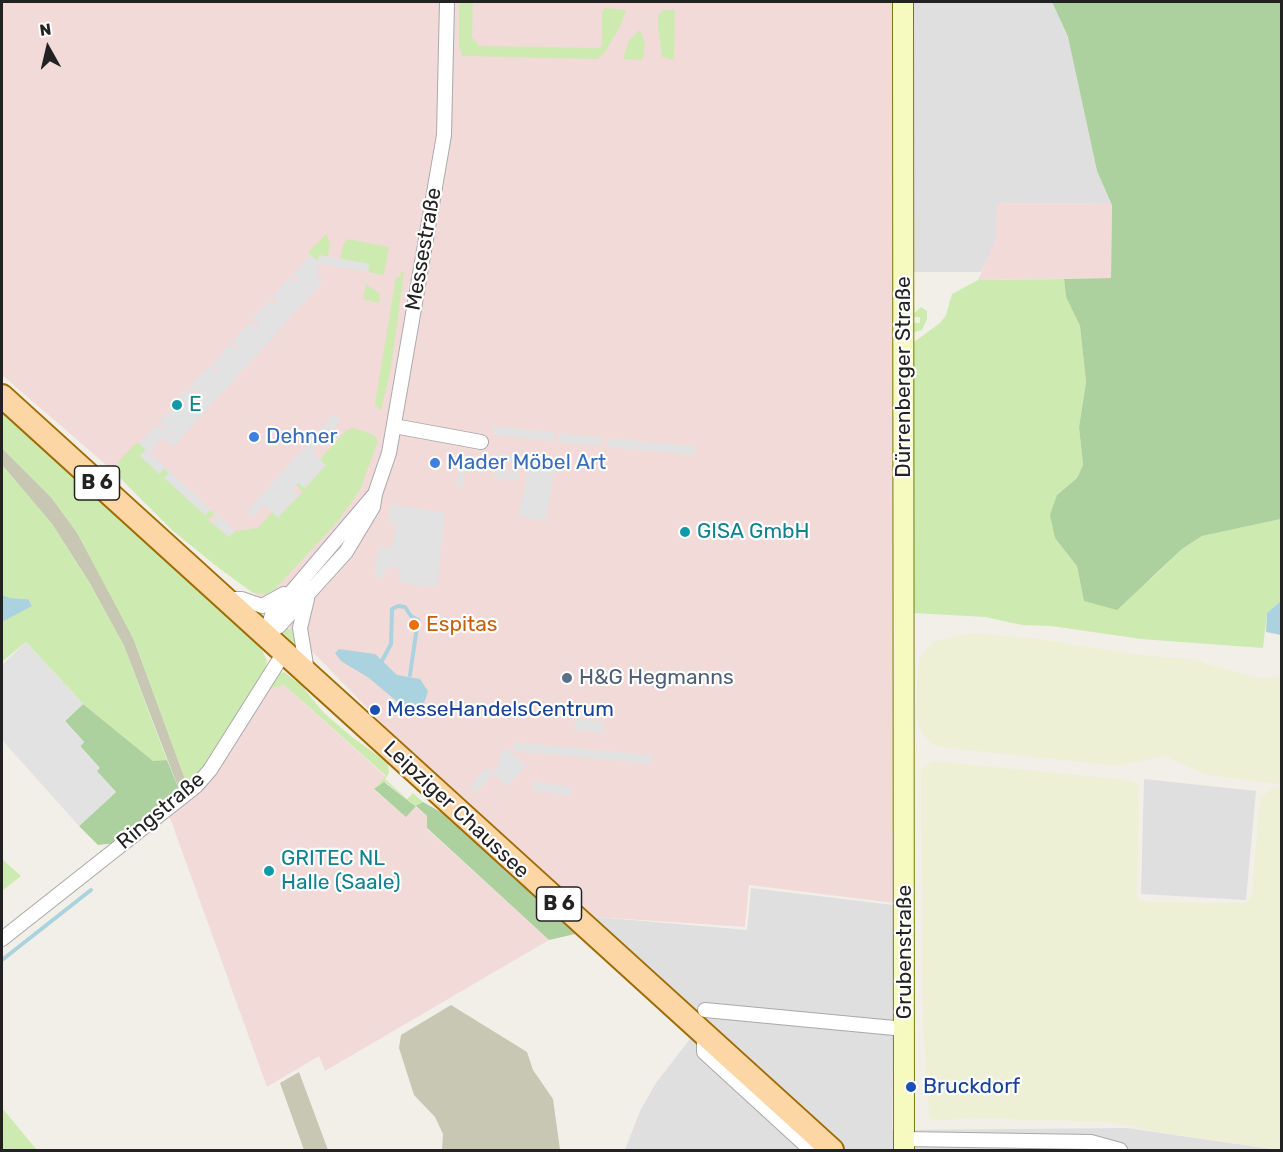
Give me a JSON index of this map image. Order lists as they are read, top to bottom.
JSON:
{
  "streets": {
    "main road": ["B 6", "Leipziger Chaussee"],
    "street": [
      "Messestraße",
      "Dürrenberger Straße",
      "Ringstraße",
      "Grubenstraße"
    ]
  },
  "crossings": [
    ["Messestraße", "B 6"],
    ["Messestraße", "Leipziger Chaussee"],
    ["Dürrenberger Straße", "Grubenstraße"],
    ["B 6", "Leipziger Chaussee"],
    ["Leipziger Chaussee", "Ringstraße"]
  ],
  "places": [
    "E",
    "Dehner",
    "Mader Möbel Art",
    "GISA GmbH",
    "Espitas",
    "H&G Hegmanns",
    "MesseHandelsCentrum",
    "GRITEC NL Halle (Saale)",
    "Bruckdorf"
  ],
  "north": "top"
}
